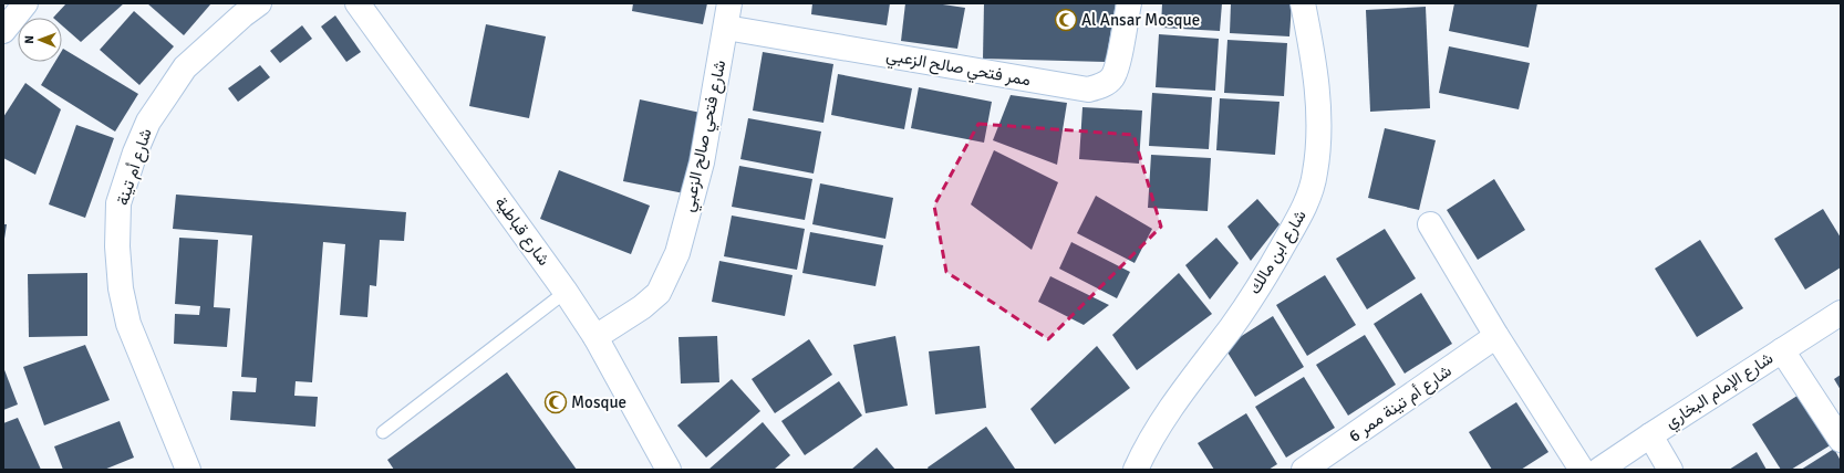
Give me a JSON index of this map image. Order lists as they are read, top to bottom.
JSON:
{
  "streets": {
    "street": [
      "ممر فتحي صالح الزعبي",
      "شارع فتحي صالح الزعبي",
      "شارع أم تينة",
      "شارع قباطية",
      "شارع ابن مالك",
      "شارع الإمام البخاري",
      "شارع أم تينة ممر 6"
    ]
  },
  "crossings": [
    ["ممر فتحي صالح الزعبي", "شارع فتحي صالح الزعبي"],
    ["شارع فتحي صالح الزعبي", "شارع قباطية"]
  ],
  "places": {
    "mosque": ["Al Ansar Mosque", "Mosque"]
  },
  "north": "left"
}
